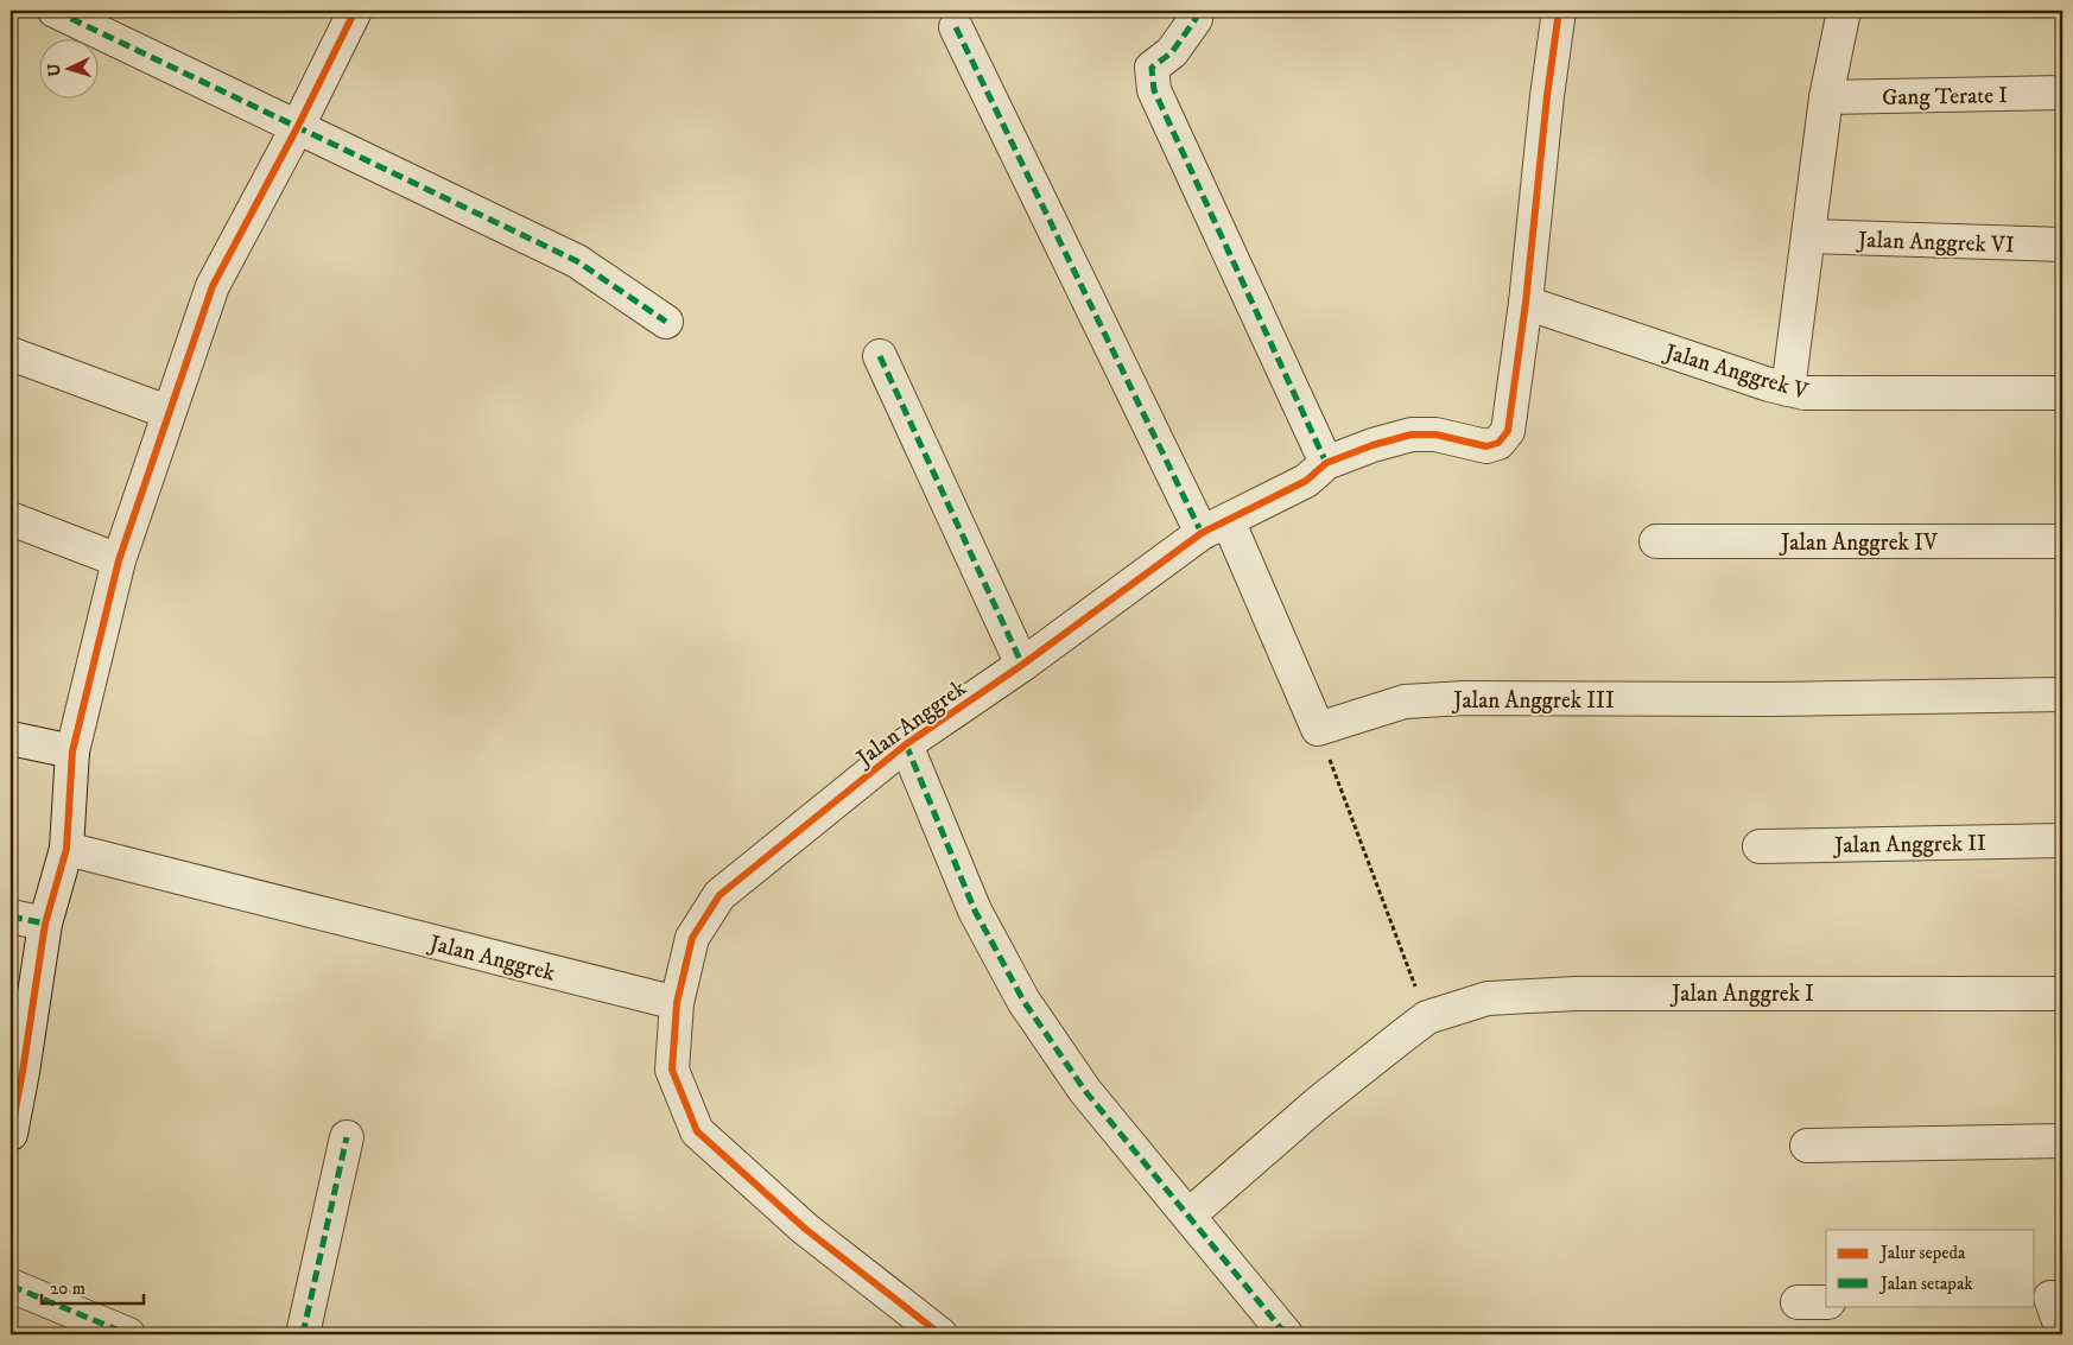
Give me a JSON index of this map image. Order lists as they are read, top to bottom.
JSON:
{
  "streets": {
    "street": [
      "Gang Terate I",
      "Jalan Anggrek VI",
      "Jalan Anggrek V",
      "Jalan Anggrek IV",
      "Jalan Anggrek III",
      "Jalan Anggrek",
      "Jalan Anggrek II",
      "Jalan Anggrek I"
    ]
  },
  "crossings": [
    ["Jalan Anggrek V", "Jalan Anggrek"]
  ],
  "legend": ["Jalur sepeda", "Jalan setapak"],
  "scale_bar": "20 m",
  "north": "left"
}
